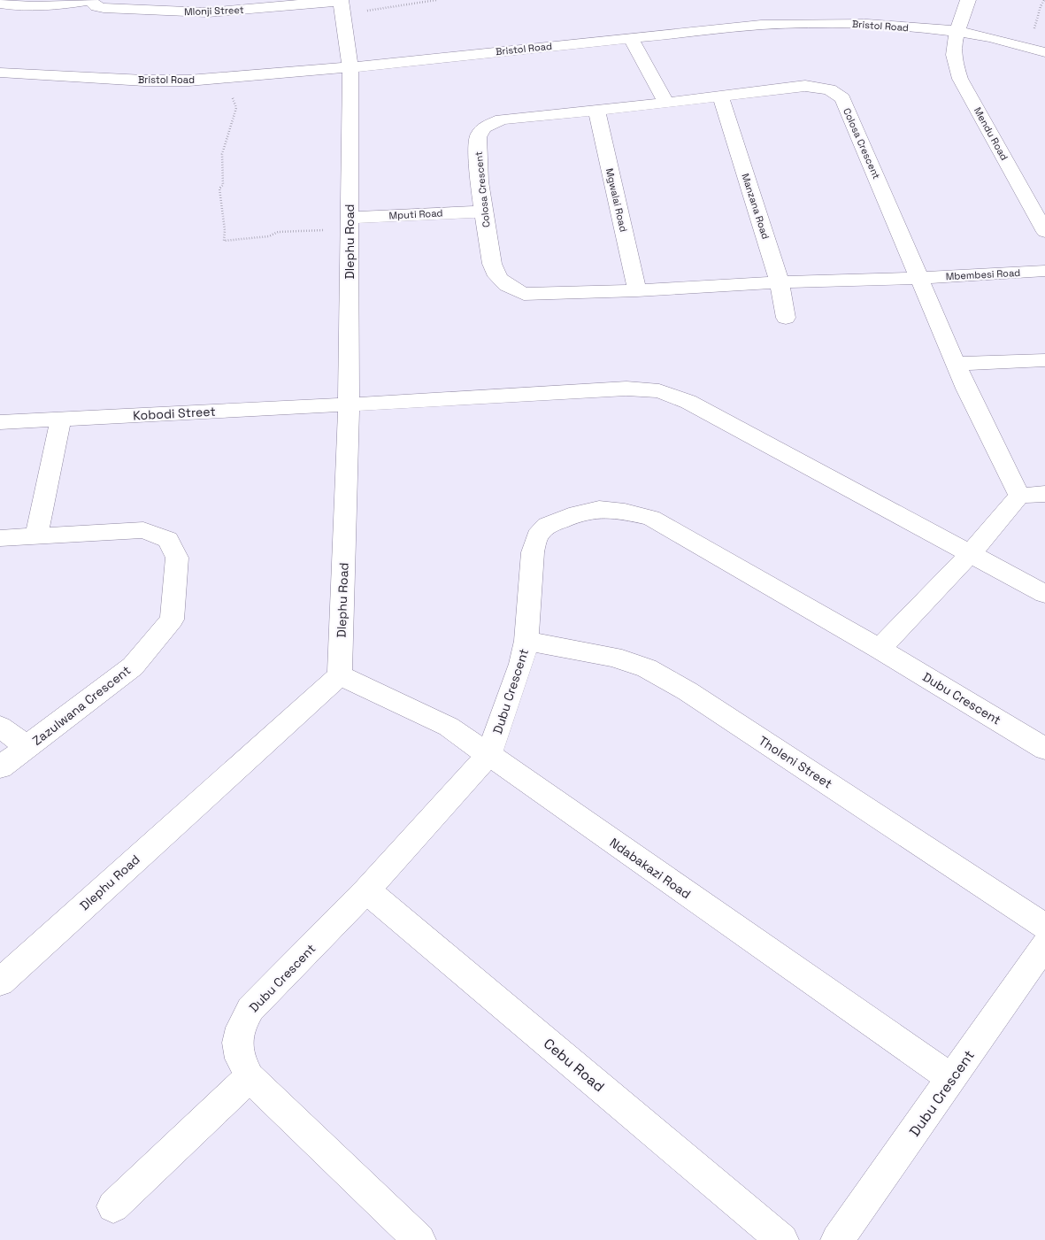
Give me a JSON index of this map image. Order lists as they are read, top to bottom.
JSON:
{
  "streets": {
    "street": [
      "Mlonji Street",
      "Bristol Road",
      "Mendu Road",
      "Colosa Crescent",
      "Mgwalai Road",
      "Manzana Road",
      "Mputi Road",
      "Dlephu Road",
      "Mbembesi Road",
      "Kobodi Street",
      "Dubu Crescent",
      "Zazulwana Crescent",
      "Tholeni Street",
      "Ndabakazi Road",
      "Cebu Road"
    ]
  },
  "crossings": [
    ["Mlonji Street", "Dlephu Road"],
    ["Bristol Road", "Mendu Road"],
    ["Bristol Road", "Dlephu Road"],
    ["Colosa Crescent", "Mgwalai Road"],
    ["Colosa Crescent", "Manzana Road"],
    ["Colosa Crescent", "Mputi Road"],
    ["Colosa Crescent", "Mbembesi Road"],
    ["Mputi Road", "Dlephu Road"],
    ["Dlephu Road", "Kobodi Street"],
    ["Dlephu Road", "Ndabakazi Road"],
    ["Dubu Crescent", "Tholeni Street"],
    ["Dubu Crescent", "Ndabakazi Road"],
    ["Dubu Crescent", "Cebu Road"]
  ]
}
